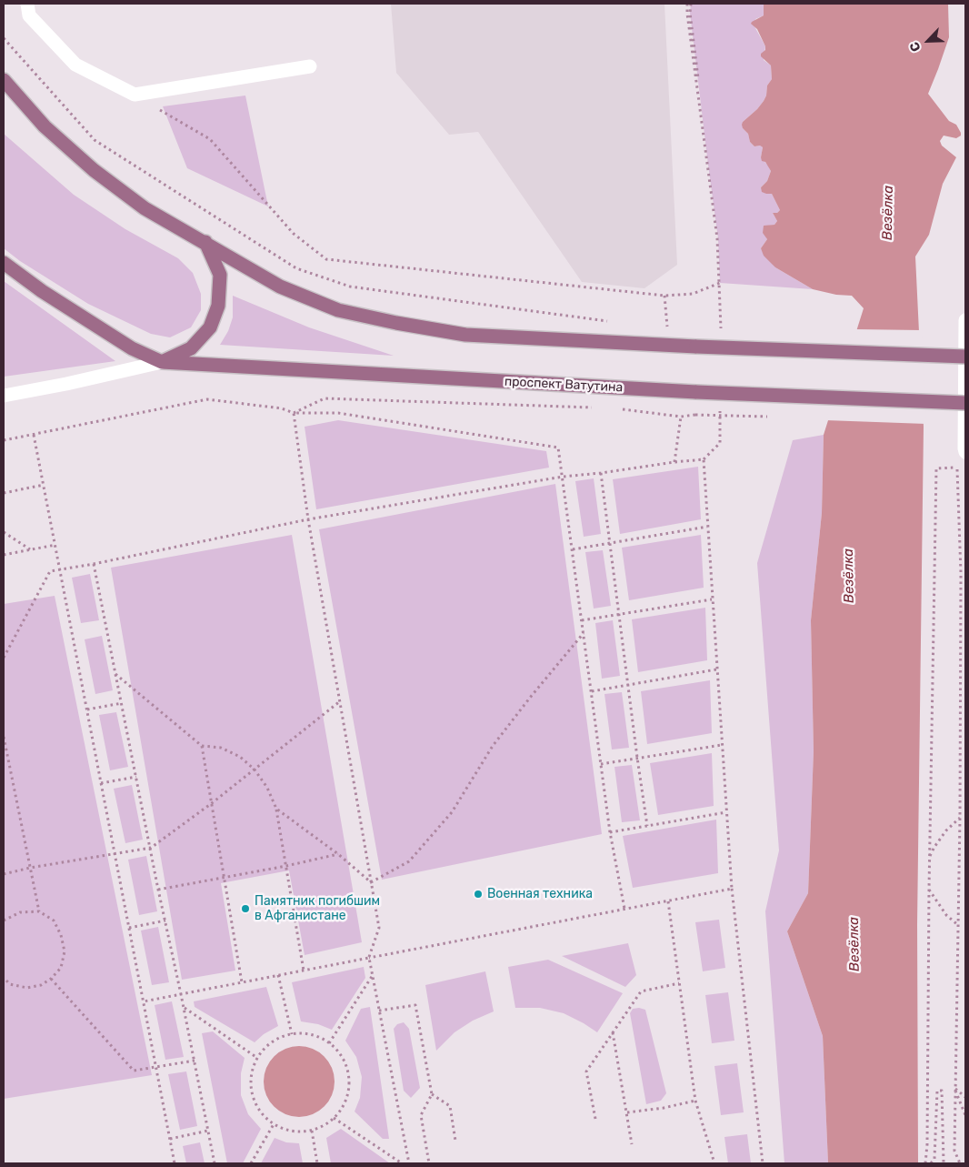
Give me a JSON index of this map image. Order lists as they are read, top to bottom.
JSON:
{
  "streets": {
    "main road": ["проспект Ватутина"]
  },
  "water": ["Везёлка"],
  "places": ["Военная техника", "Памятник погибшим в Афганистане"],
  "north": "bottom left"
}
